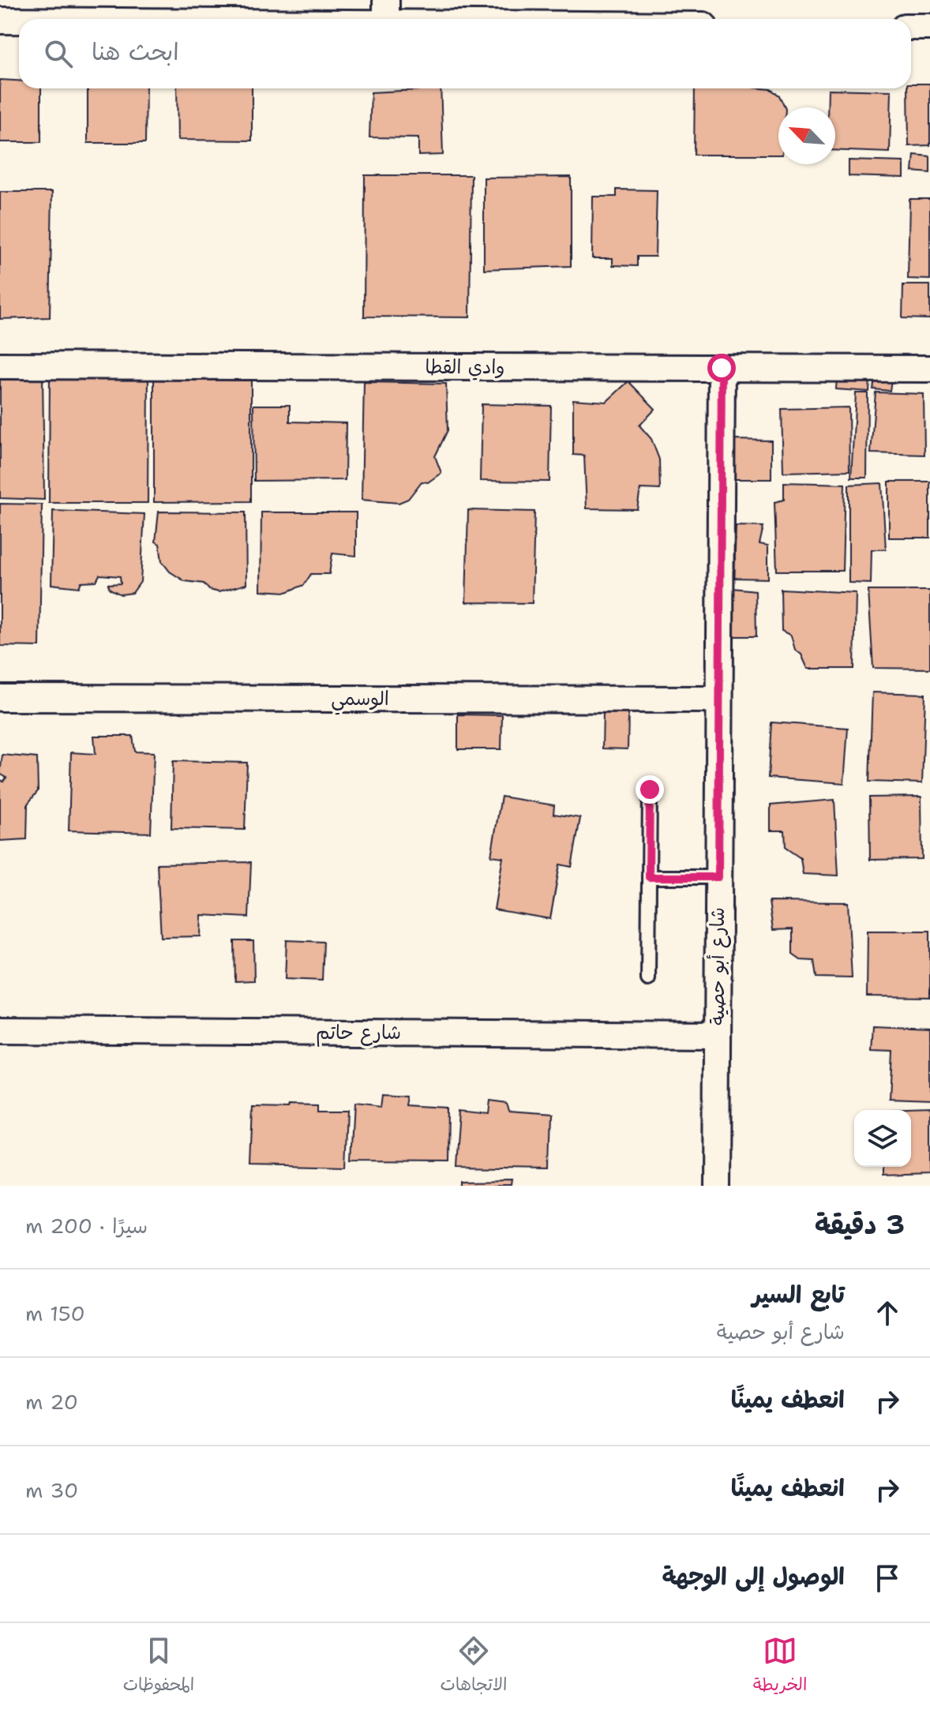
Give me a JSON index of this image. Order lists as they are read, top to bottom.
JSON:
{
  "streets": {
    "street": [
      "وادي القطا",
      "الوسمي",
      "شارع أبو حصية",
      "شارع حاتم"
    ]
  },
  "crossings": [
    ["وادي القطا", "شارع أبو حصية"],
    ["الوسمي", "شارع أبو حصية"],
    ["شارع أبو حصية", "شارع حاتم"]
  ],
  "north": "top left",
  "page": {
    "search": "ابحث هنا",
    "heading": ["3 دقيقة", "سيرًا · 200 m"],
    "list": [
      ["تابع السير", "شارع أبو حصية", "150 m"],
      ["انعطف يمينًا", "20 m"],
      ["انعطف يمينًا", "30 m"],
      "الوصول إلى الوجهة"
    ],
    "nav": ["الخريطة", "الاتجاهات", "المحفوظات"]
  }
}
